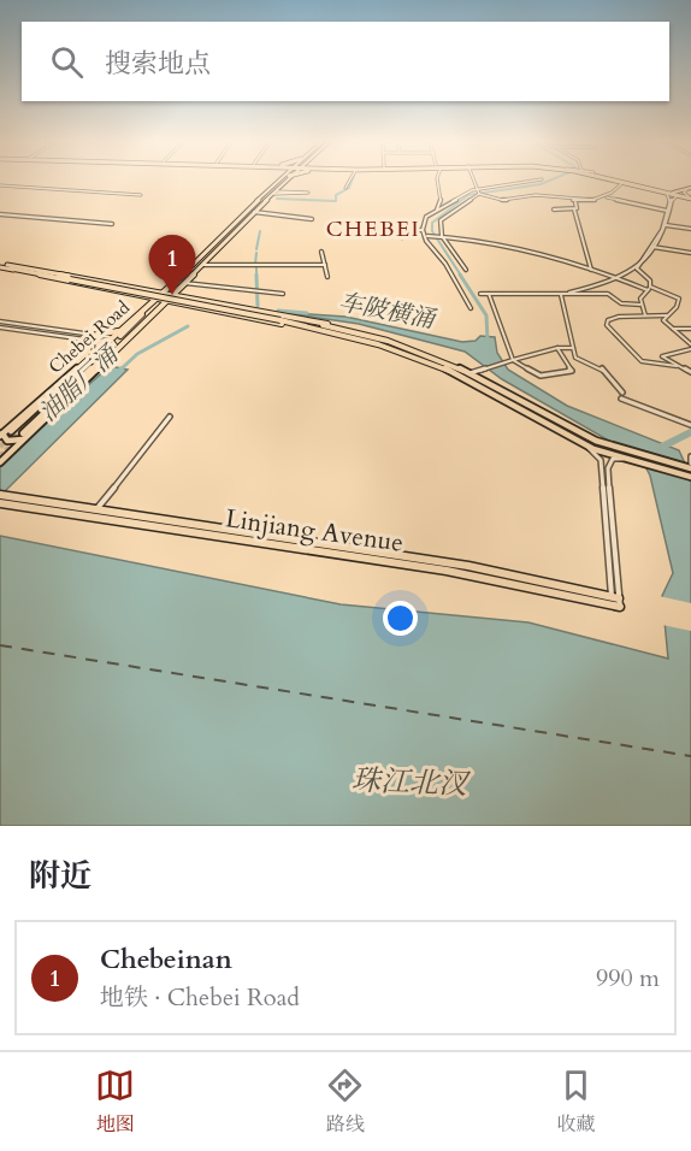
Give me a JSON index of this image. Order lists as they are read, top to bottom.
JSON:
{
  "streets": {
    "main road": ["Chebei Road", "Linjiang Avenue"]
  },
  "districts": ["CHEBEI"],
  "water": ["车陂横涌", "油脂厂涌", "珠江北汊"],
  "page": {
    "search": "搜索地点",
    "pins": "1",
    "heading": "附近",
    "list": [
      {
        "mark": "1",
        "name": "Chebeinan",
        "note": "地铁 · Chebei Road",
        "value": "990 m"
      }
    ],
    "nav": ["地图", "路线", "收藏"]
  }
}
